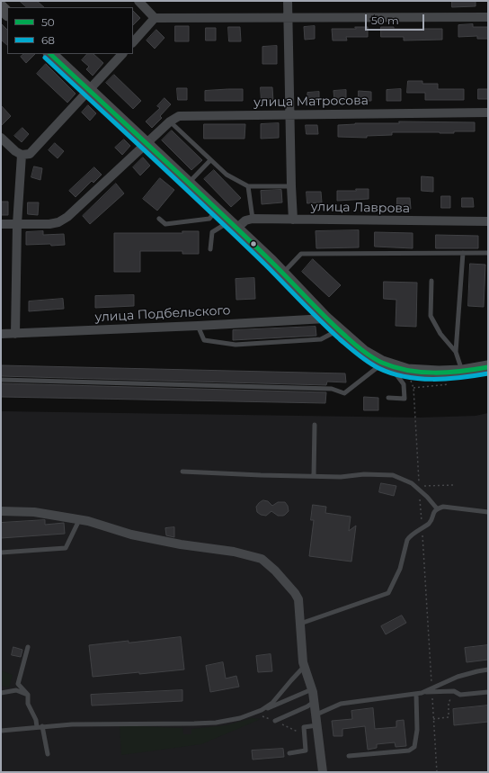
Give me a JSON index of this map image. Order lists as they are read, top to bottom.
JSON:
{
  "streets": {
    "street": ["улица Матросова", "улица Лаврова", "улица Подбельского"]
  },
  "lines": ["transit line 50", "transit line 68"],
  "legend": ["50", "68"],
  "scale_bar": "50 m"
}
